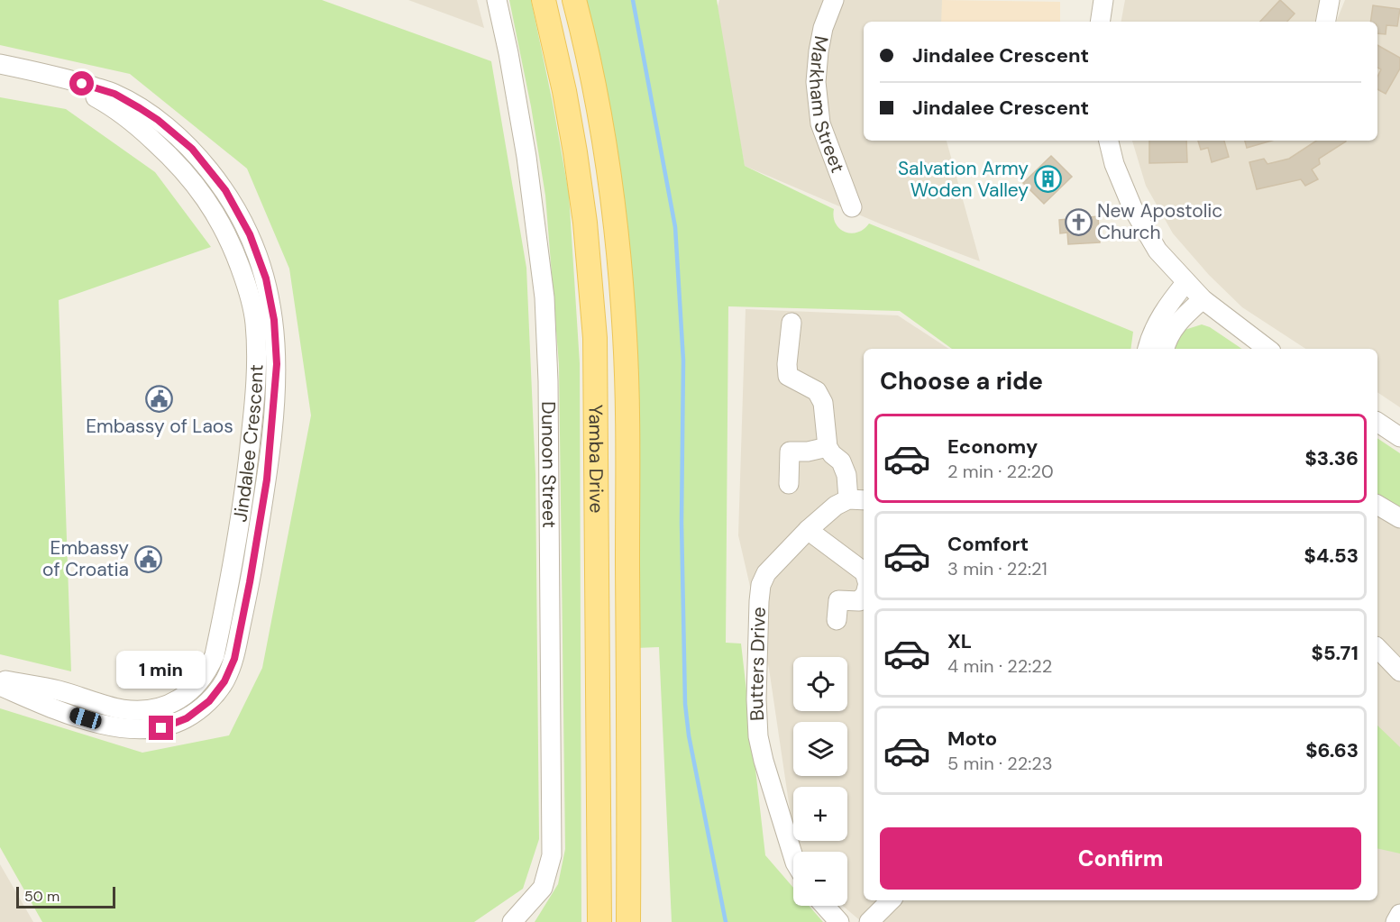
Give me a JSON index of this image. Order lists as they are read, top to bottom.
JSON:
{
  "streets": {
    "main road": ["Yamba Drive"],
    "street": [
      "Markham Street",
      "Jindalee Crescent",
      "Dunoon Street",
      "Butters Drive"
    ]
  },
  "places": {
    "building": ["Salvation Army Woden Valley"],
    "church": ["New Apostolic Church"],
    "public building": ["Embassy of Laos", "Embassy of Croatia"]
  },
  "scale_bar": "50 m",
  "page": {
    "banner": ["Jindalee Crescent", "Jindalee Crescent"],
    "heading": "Choose a ride",
    "list": [
      {
        "name": "Economy",
        "note": "2 min · 22:20",
        "value": "$3.36"
      },
      {
        "name": "Comfort",
        "note": "3 min · 22:21",
        "value": "$4.53"
      },
      {
        "name": "XL",
        "note": "4 min · 22:22",
        "value": "$5.71"
      },
      {
        "name": "Moto",
        "note": "5 min · 22:23",
        "value": "$6.63"
      }
    ],
    "bubble": "1 min",
    "map_buttons": ["+", "−"],
    "buttons": "Confirm",
    "scale": "50 m"
  }
}
